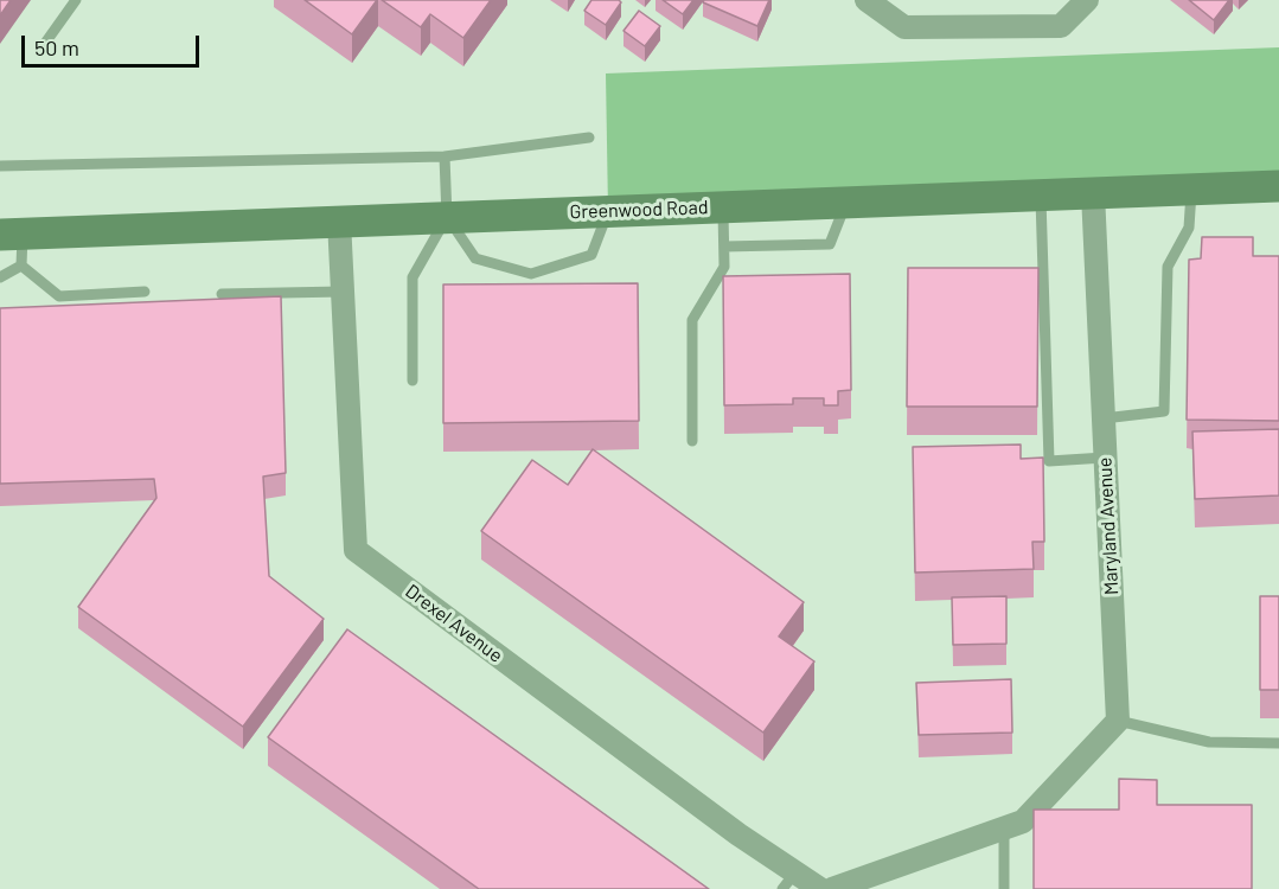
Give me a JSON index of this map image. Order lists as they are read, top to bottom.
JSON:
{
  "streets": {
    "street": ["Greenwood Road", "Maryland Avenue", "Drexel Avenue"]
  },
  "crossings": [
    ["Greenwood Road", "Maryland Avenue"],
    ["Greenwood Road", "Drexel Avenue"]
  ],
  "scale_bar": "50 m"
}
